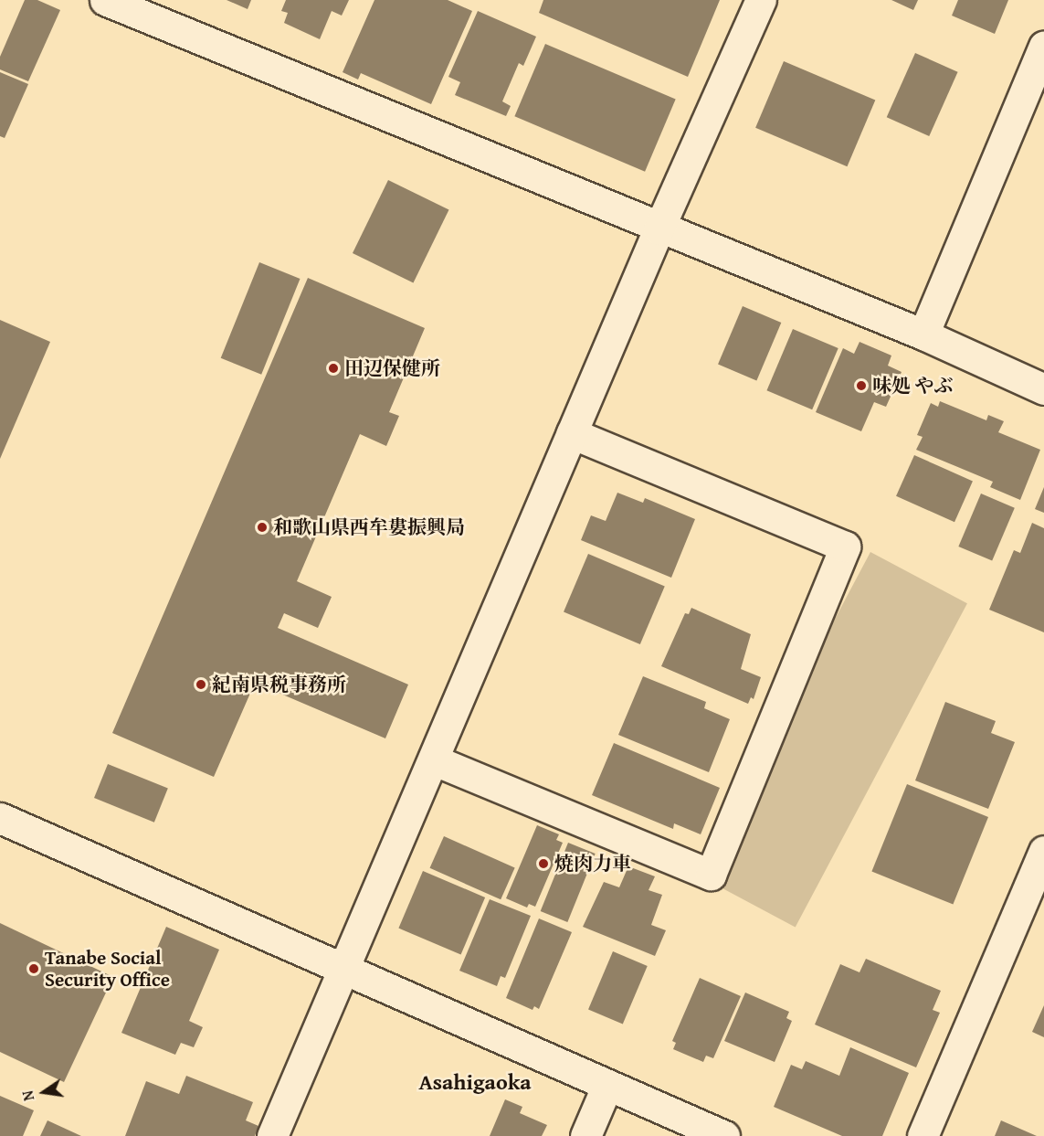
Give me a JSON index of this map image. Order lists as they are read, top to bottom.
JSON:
{
  "districts": ["Asahigaoka"],
  "places": [
    "田辺保健所",
    "味処 やぶ",
    "和歌山県西牟婁振興局",
    "紀南県税事務所",
    "焼肉力車",
    "Tanabe Social Security Office"
  ],
  "north": "left"
}
